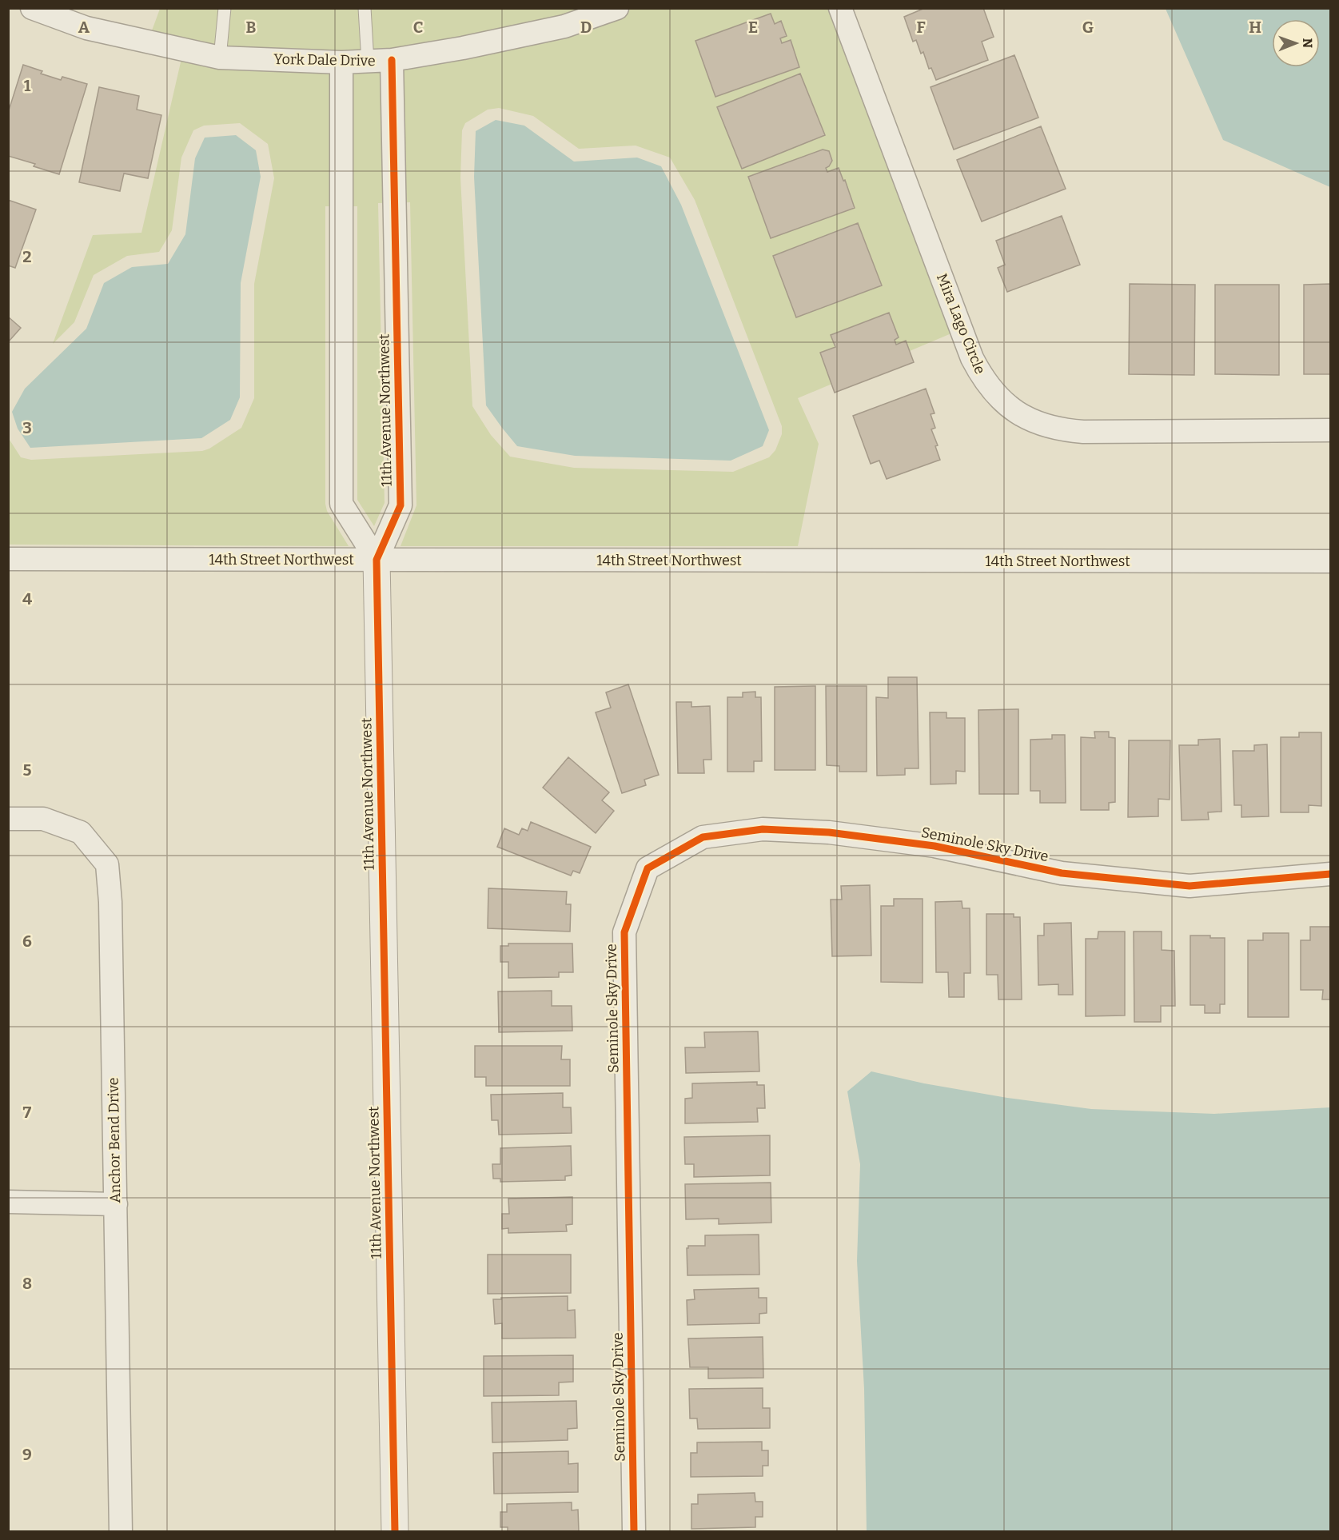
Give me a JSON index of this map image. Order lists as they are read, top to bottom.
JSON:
{
  "streets": {
    "street": [
      "York Dale Drive",
      "Mira Lago Circle",
      "11th Avenue Northwest",
      "14th Street Northwest",
      "Seminole Sky Drive",
      "Anchor Bend Drive"
    ]
  },
  "crossings": [
    ["York Dale Drive", "11th Avenue Northwest"],
    ["11th Avenue Northwest", "14th Street Northwest"]
  ],
  "north": "right",
  "grid": {
    "columns": [
      "A",
      "B",
      "C",
      "D",
      "E",
      "F",
      "G",
      "H"
    ],
    "rows": [
      "1",
      "2",
      "3",
      "4",
      "5",
      "6",
      "7",
      "8",
      "9"
    ]
  }
}
